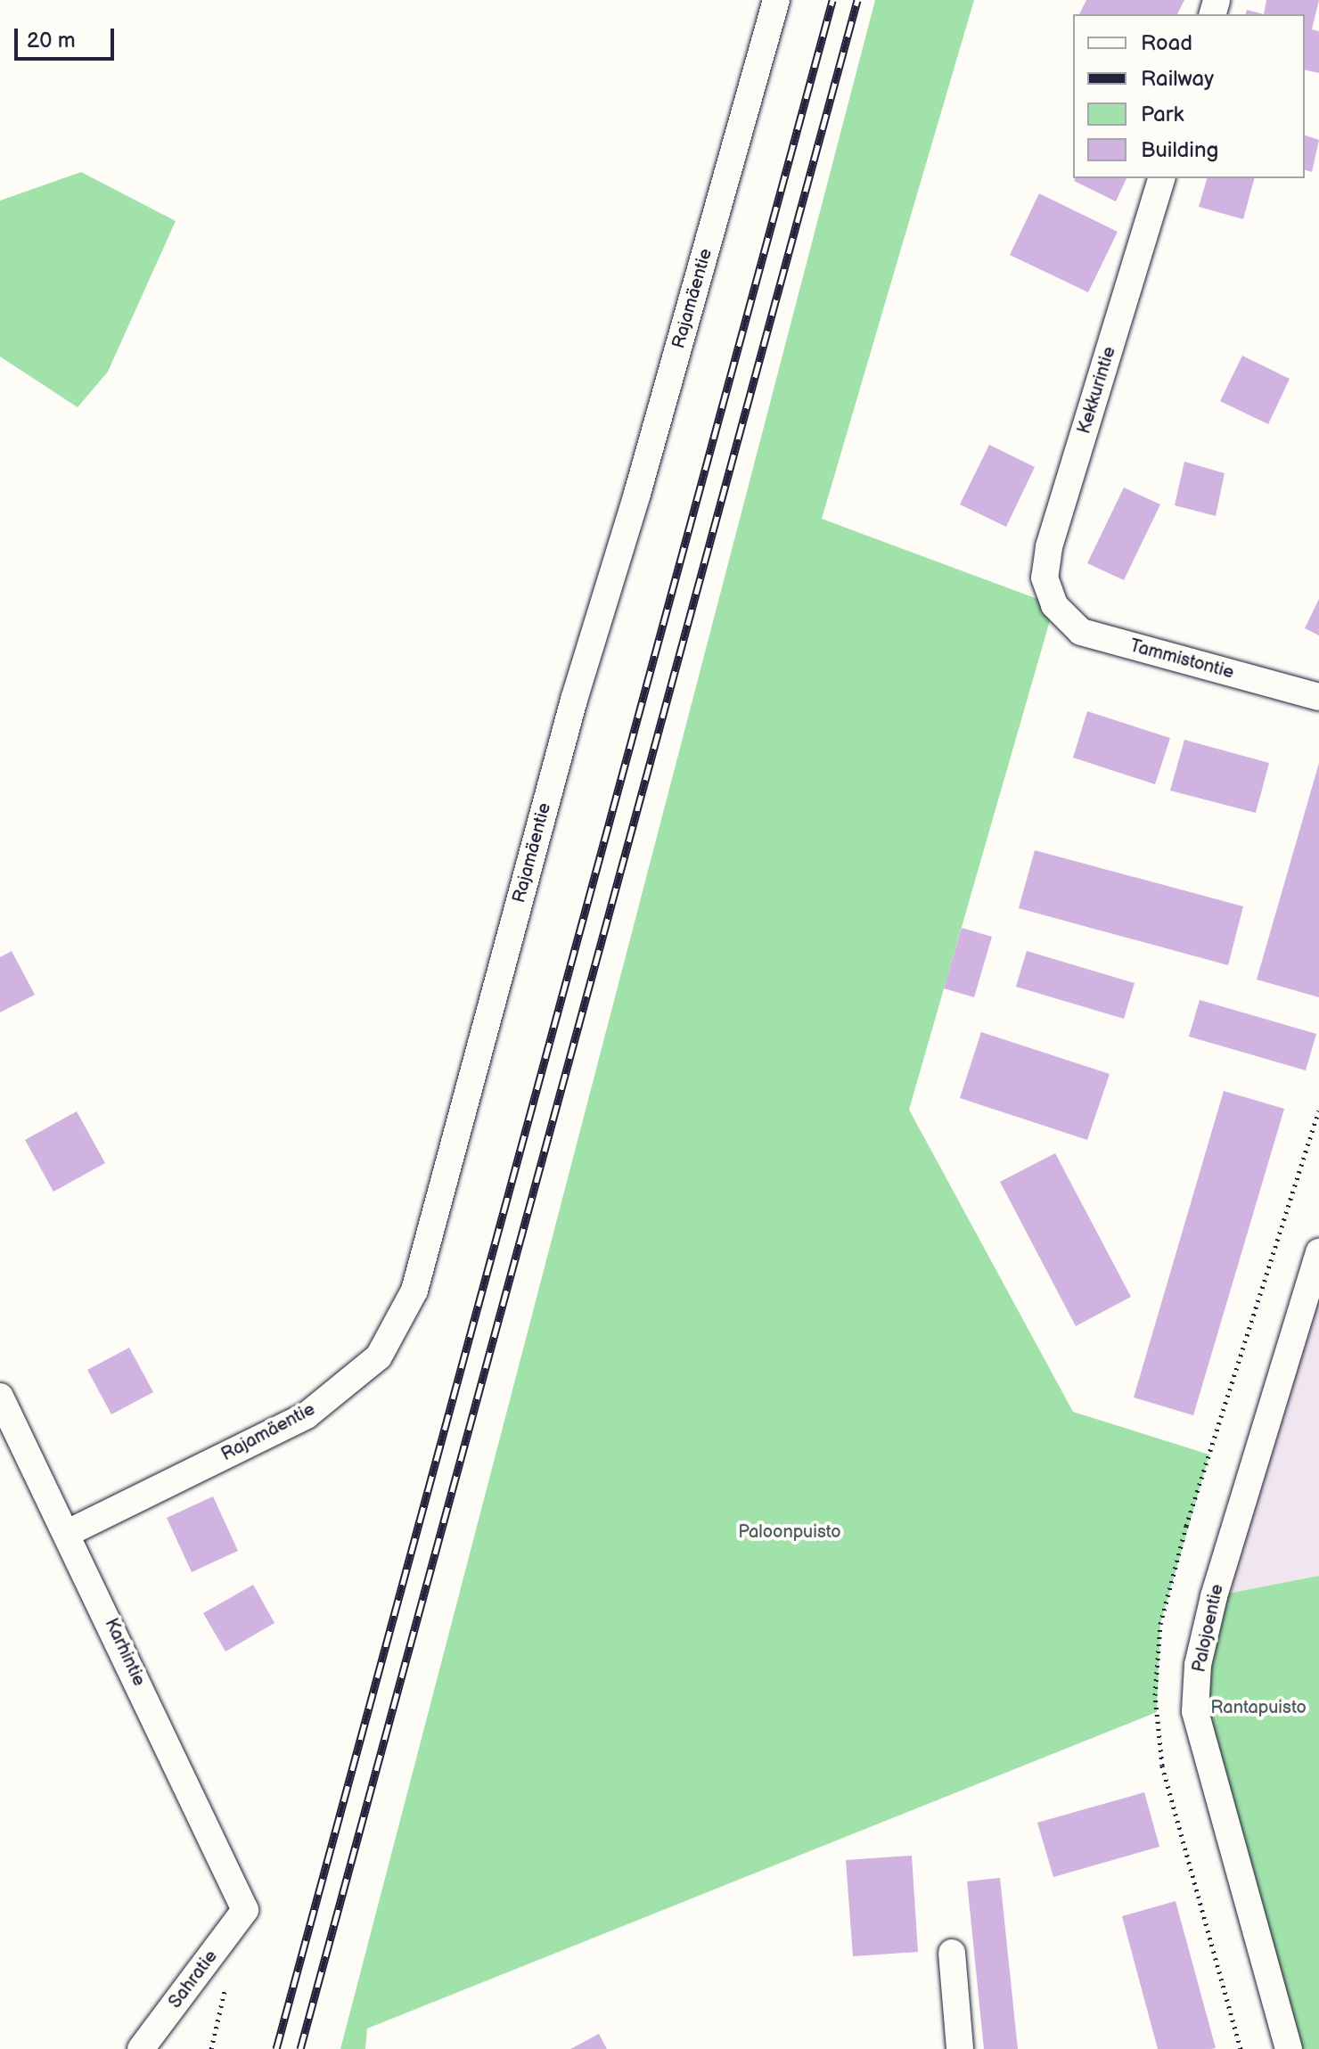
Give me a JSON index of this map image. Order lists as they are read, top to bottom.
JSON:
{
  "streets": {
    "street": [
      "Rajamäentie",
      "Kekkurintie",
      "Tammistontie",
      "Palojoentie",
      "Karhintie",
      "Sahratie"
    ]
  },
  "crossings": [
    ["Rajamäentie", "Karhintie"],
    ["Kekkurintie", "Tammistontie"],
    ["Karhintie", "Sahratie"]
  ],
  "parks": ["Paloonpuisto", "Rantapuisto"],
  "legend": [
    "Road",
    "Railway",
    "Park",
    "Building"
  ],
  "scale_bar": "20 m"
}
